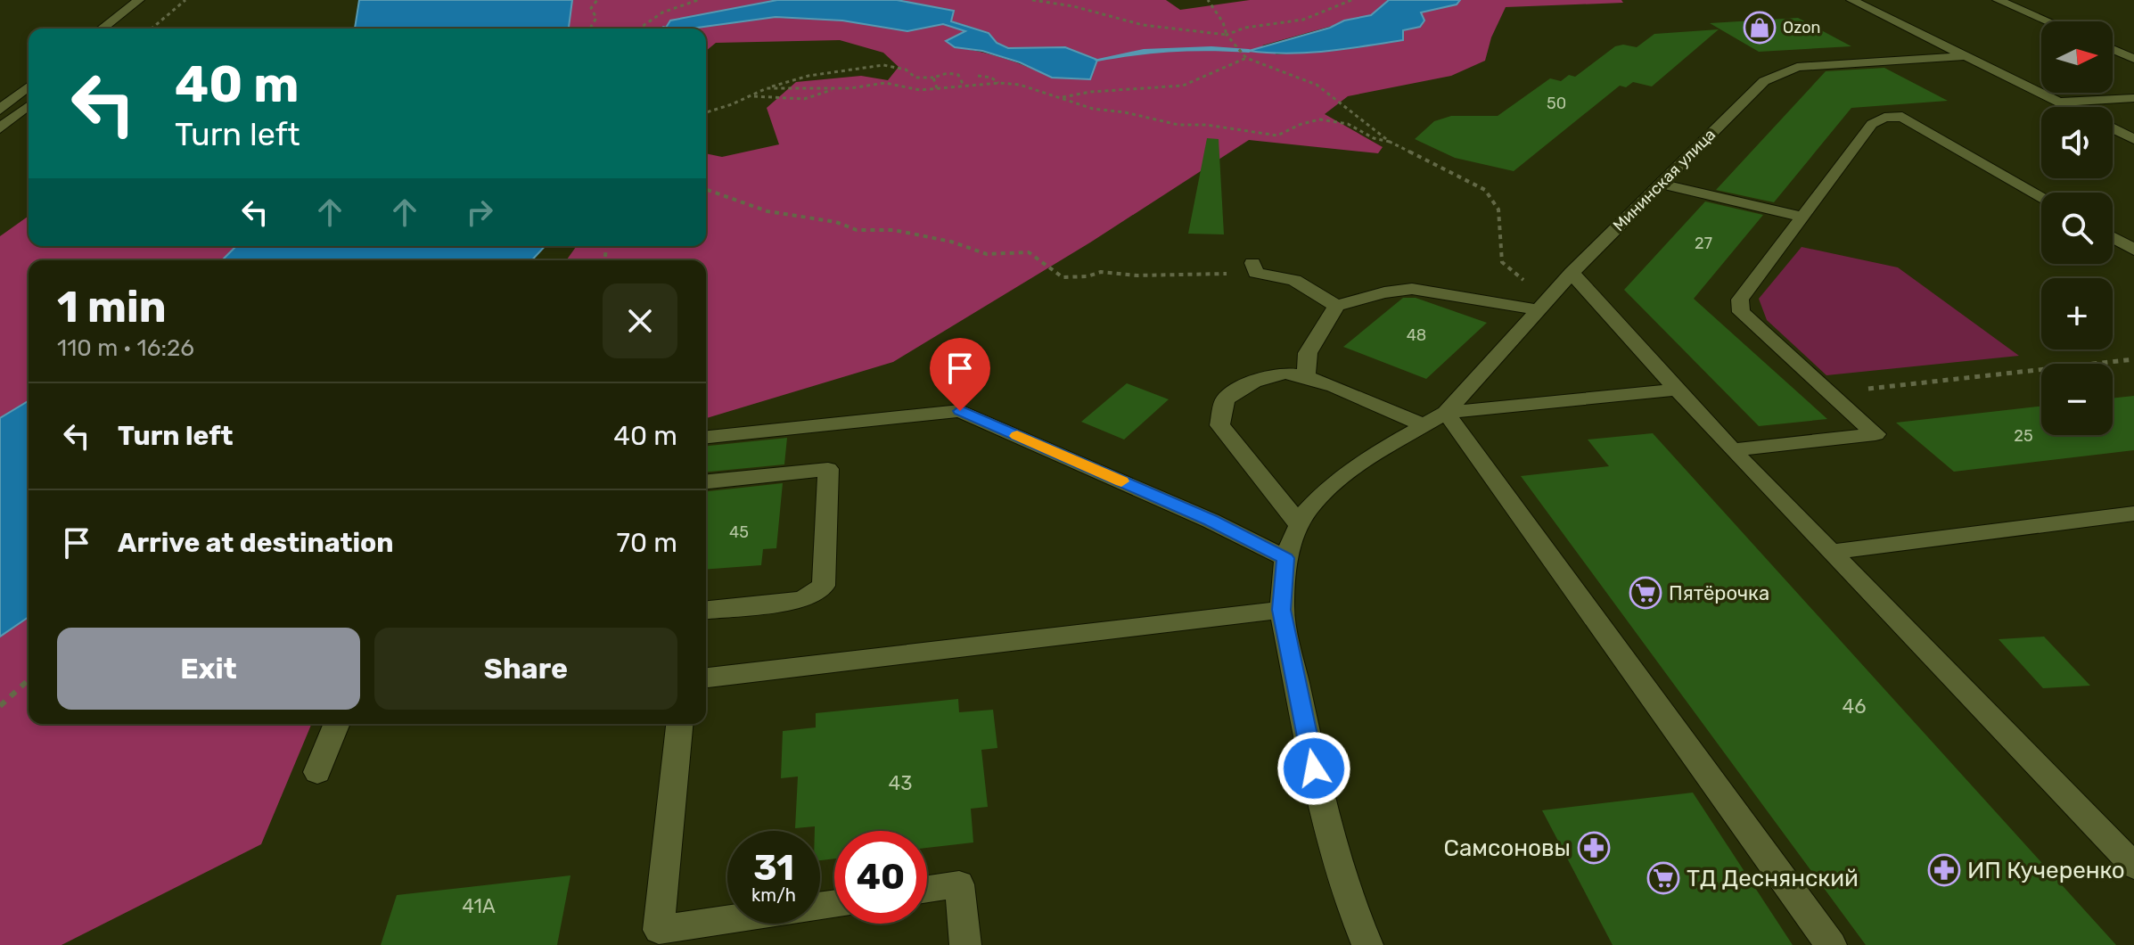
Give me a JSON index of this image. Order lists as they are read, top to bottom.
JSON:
{
  "streets": {
    "street": ["Мининская улица"]
  },
  "places": {
    "shop": ["Ozon"],
    "supermarket": ["Пятёрочка", "ТД Деснянский"],
    "pharmacy": ["Самсоновы", "ИП Кучеренко"]
  },
  "house_numbers": [
    "50",
    "27",
    "48",
    "25",
    "45",
    "46",
    "43",
    "41А"
  ],
  "north": "right",
  "page": {
    "map_buttons": ["+", "−"],
    "turn": ["40 m", "Turn left"],
    "heading": ["1 min", "110 m · 16:26"],
    "list": [
      {
        "name": "Turn left",
        "value": "40 m"
      },
      {
        "name": "Arrive at destination",
        "value": "70 m"
      }
    ],
    "buttons": ["Exit", "Share"],
    "speed": "31 km/h",
    "limit": "40"
  }
}
